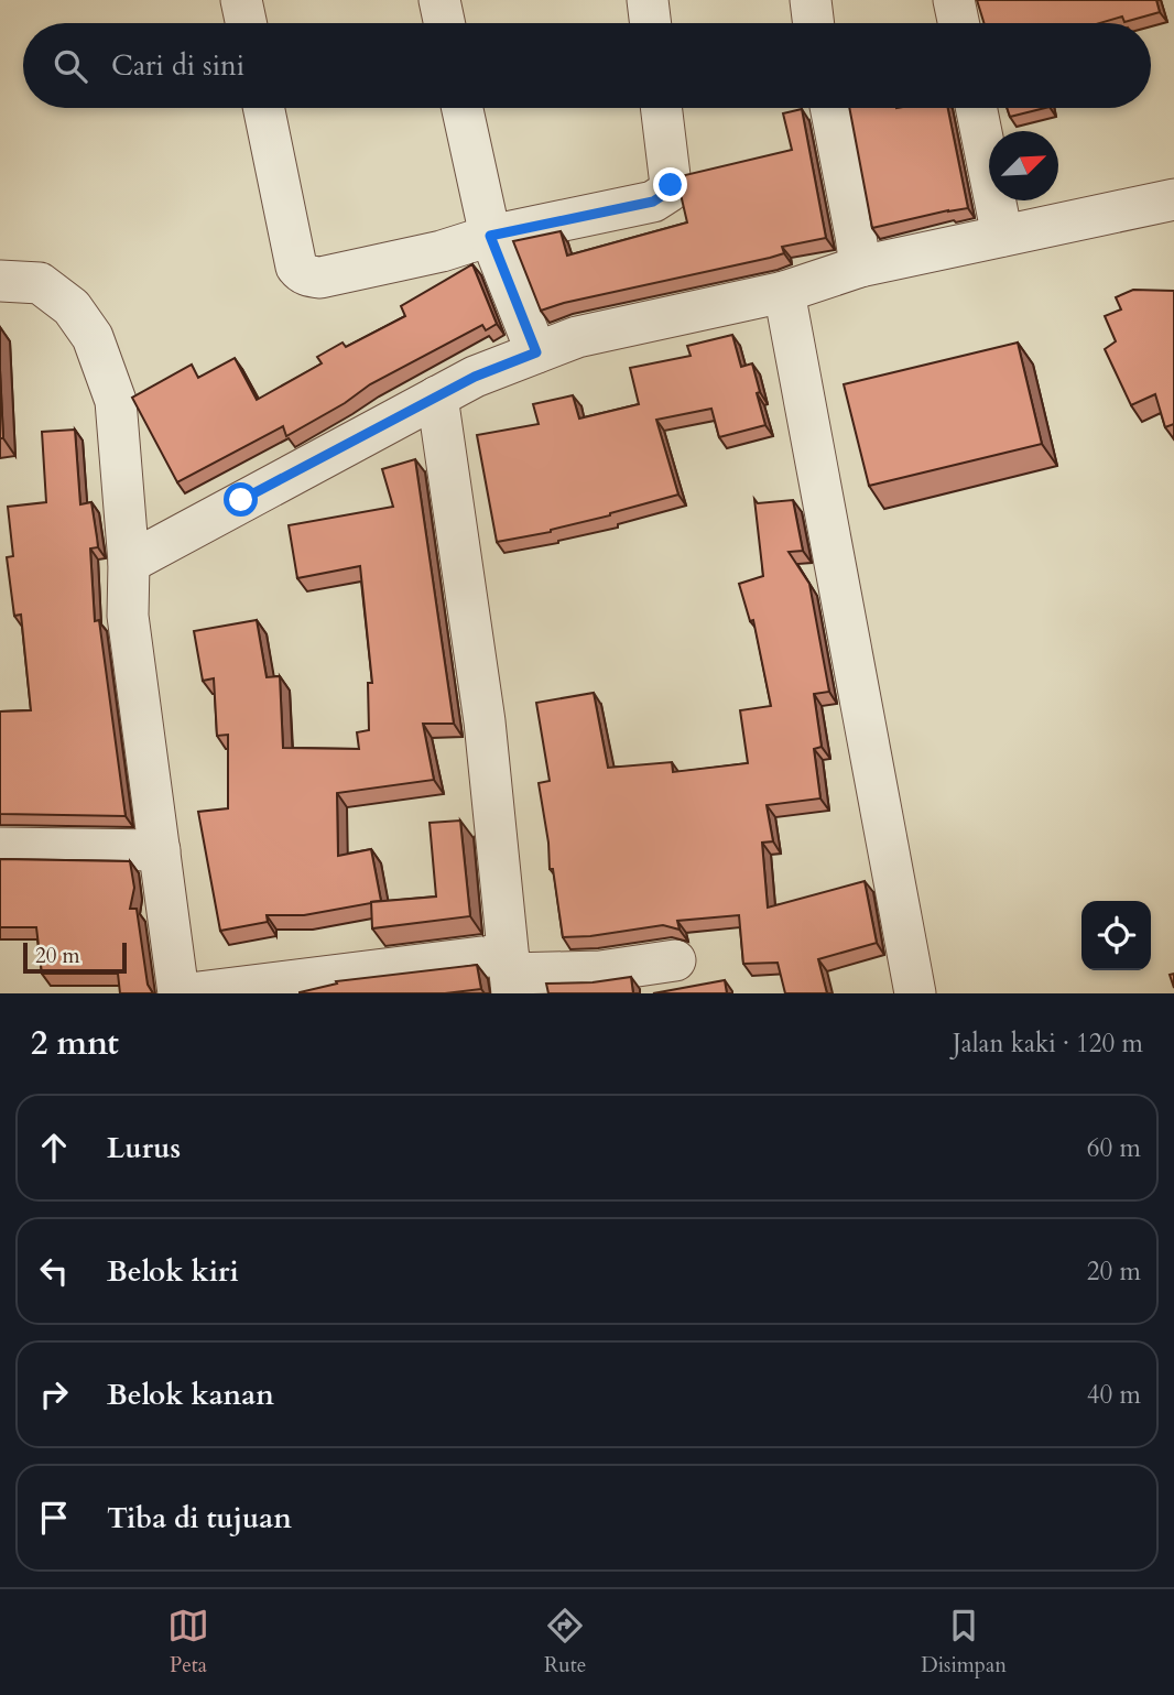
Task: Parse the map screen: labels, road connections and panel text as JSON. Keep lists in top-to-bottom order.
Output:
{
  "scale_bar": "20 m",
  "north": "top right",
  "page": {
    "search": "Cari di sini",
    "scale": "20 m",
    "heading": ["2 mnt", "Jalan kaki · 120 m"],
    "list": [
      ["Lurus", "60 m"],
      ["Belok kiri", "20 m"],
      ["Belok kanan", "40 m"],
      "Tiba di tujuan"
    ],
    "nav": ["Peta", "Rute", "Disimpan"]
  }
}
